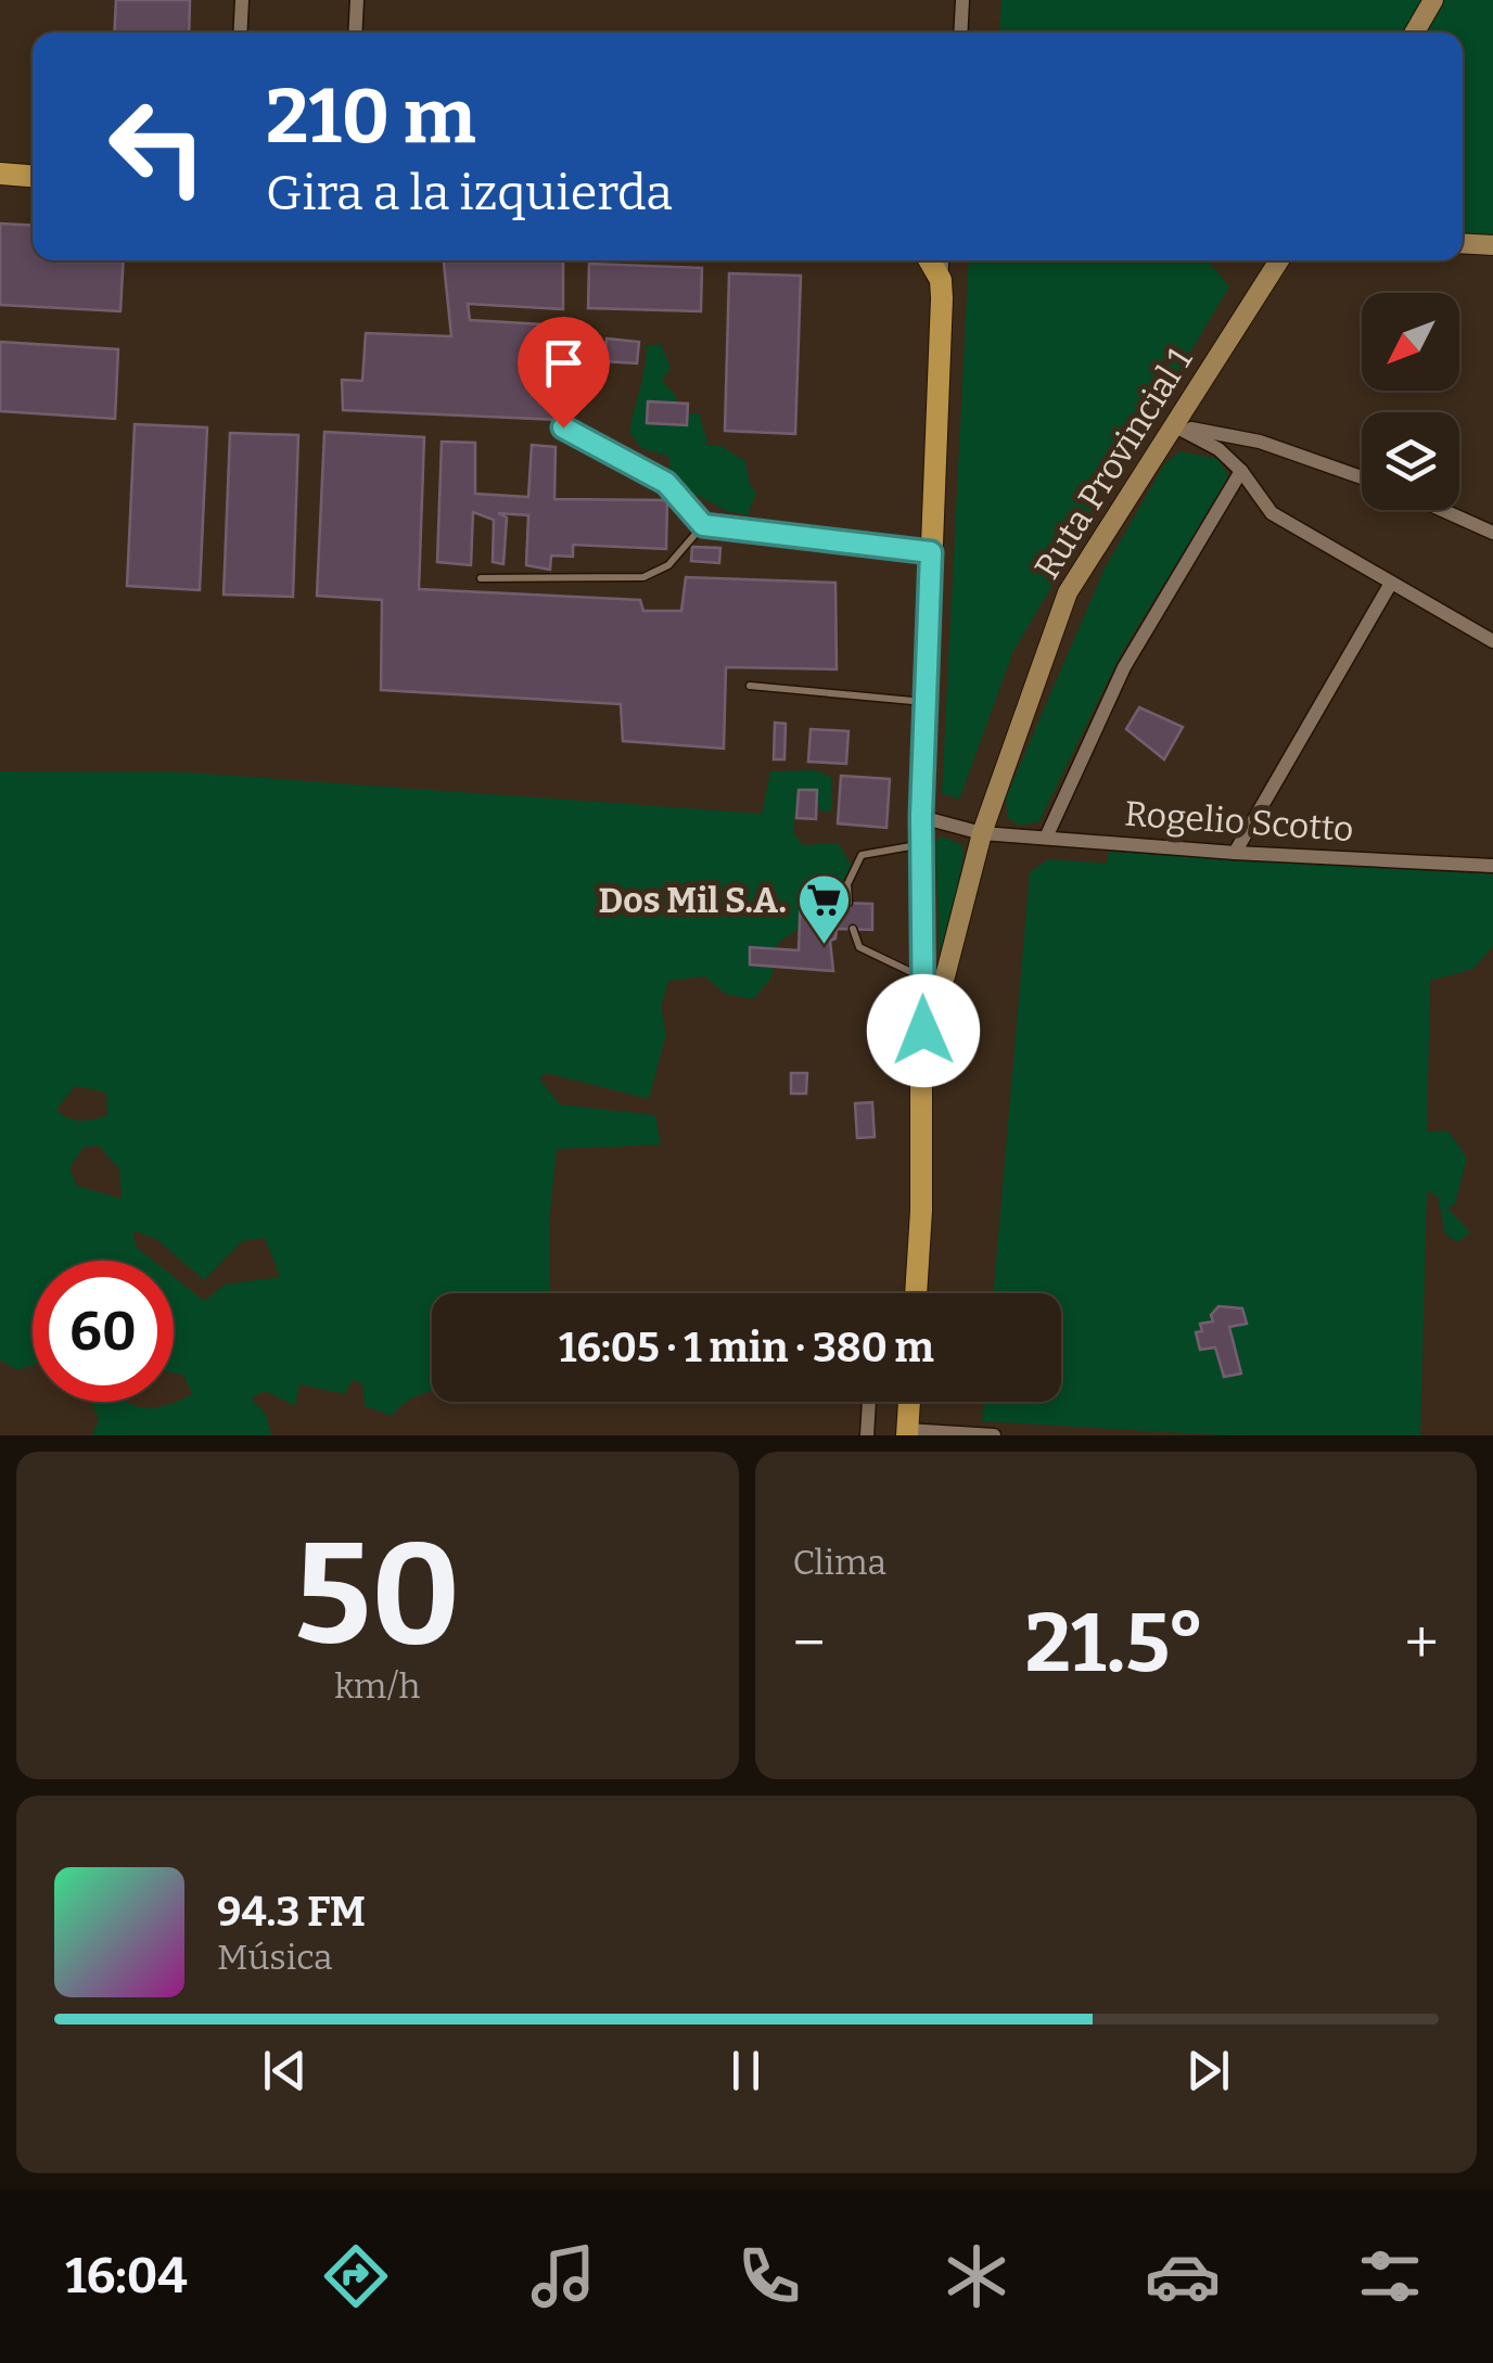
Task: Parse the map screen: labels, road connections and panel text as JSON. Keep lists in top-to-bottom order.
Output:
{
  "streets": {
    "main road": ["Ruta Provincial 1"],
    "street": ["Rogelio Scotto"]
  },
  "crossings": [
    ["Ruta Provincial 1", "Rogelio Scotto"]
  ],
  "places": {
    "supermarket": ["Dos Mil S.A."]
  },
  "north": "bottom left",
  "page": {
    "turn": ["210 m", "Gira a la izquierda"],
    "limit": "60",
    "trip": "16:05 · 1 min · 380 m",
    "tile": [
      ["50", "km/h"],
      "Clima"
    ],
    "heat": ["−", "21.5°", "+"],
    "song": ["94.3 FM", "Música"],
    "tabs": "16:04"
  }
}
